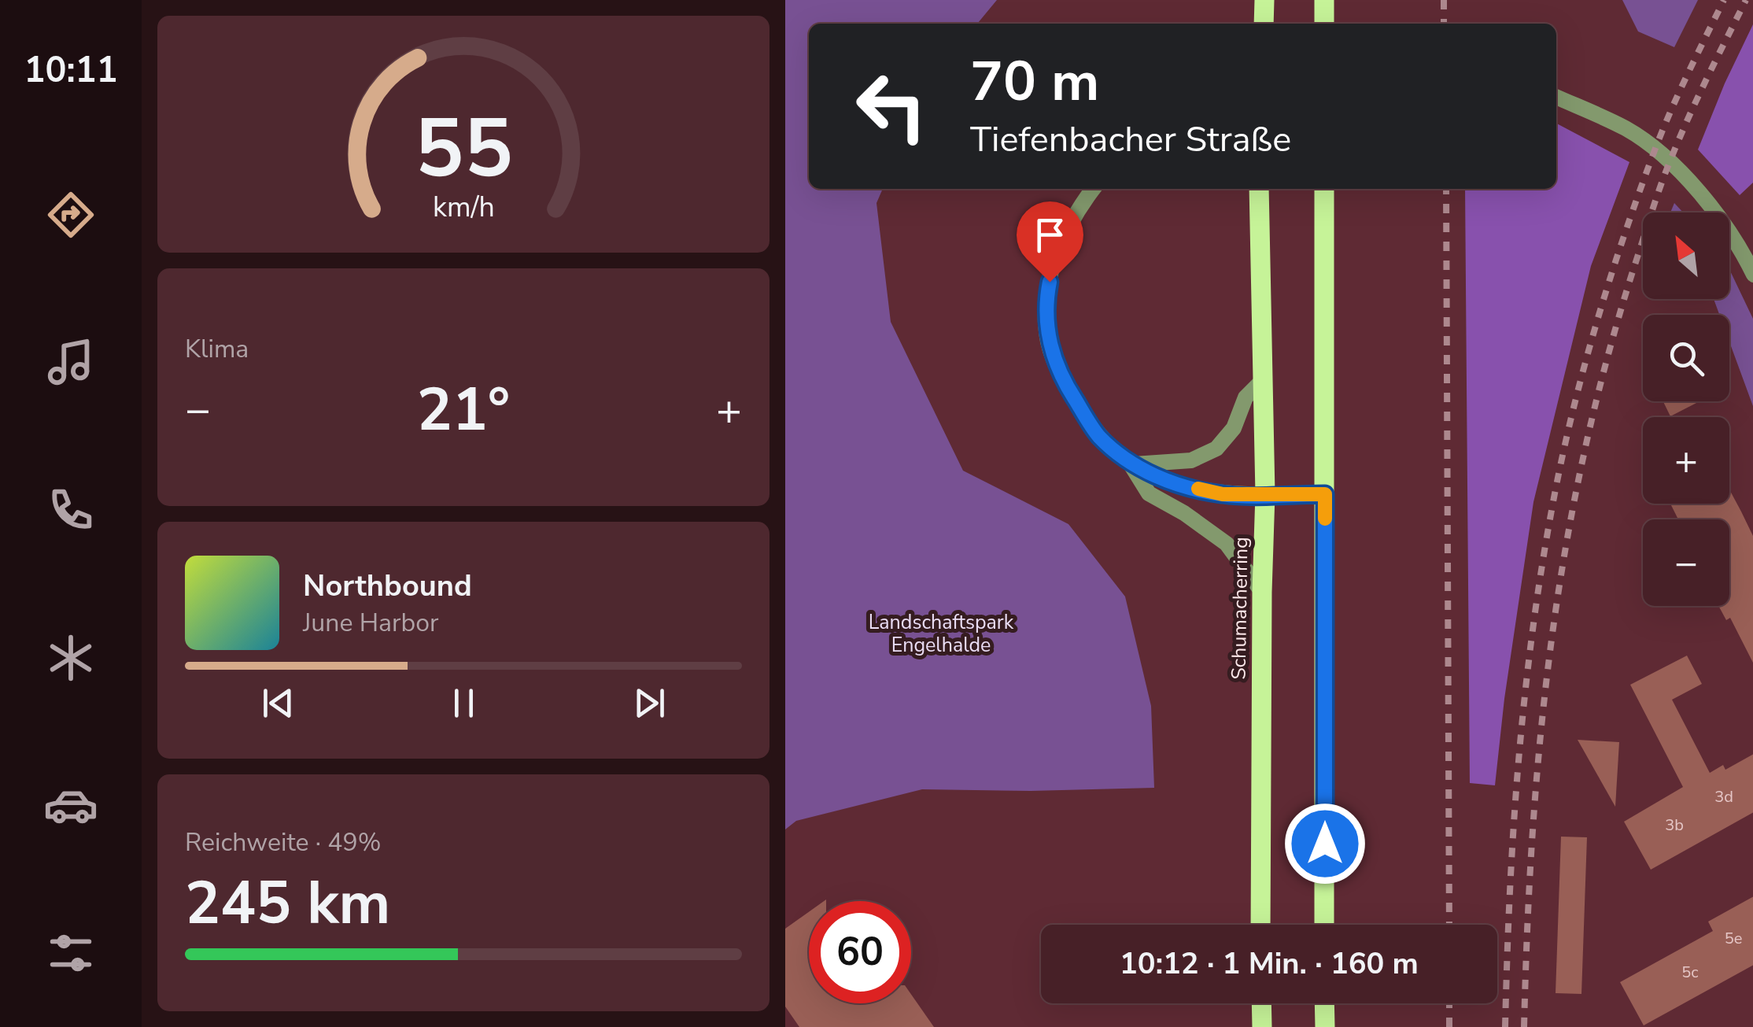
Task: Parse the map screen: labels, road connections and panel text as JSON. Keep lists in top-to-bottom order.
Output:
{
  "streets": {
    "main road": ["Schumacherring"]
  },
  "parks": ["Landschaftspark Engelhalde"],
  "house_numbers": [
    "3d",
    "3b",
    "5e",
    "5c"
  ],
  "north": "top left",
  "page": {
    "tabs": "10:11",
    "turn": ["70 m", "Tiefenbacher Straße"],
    "map_buttons": ["+", "−"],
    "tile": [
      "Klima",
      ["Reichweite · 49%", "245 km"]
    ],
    "heat": ["−", "21°", "+"],
    "song": ["Northbound", "June Harbor"],
    "limit": "60",
    "trip": "10:12 · 1 Min. · 160 m",
    "gauge": ["55", "km/h"]
  }
}
